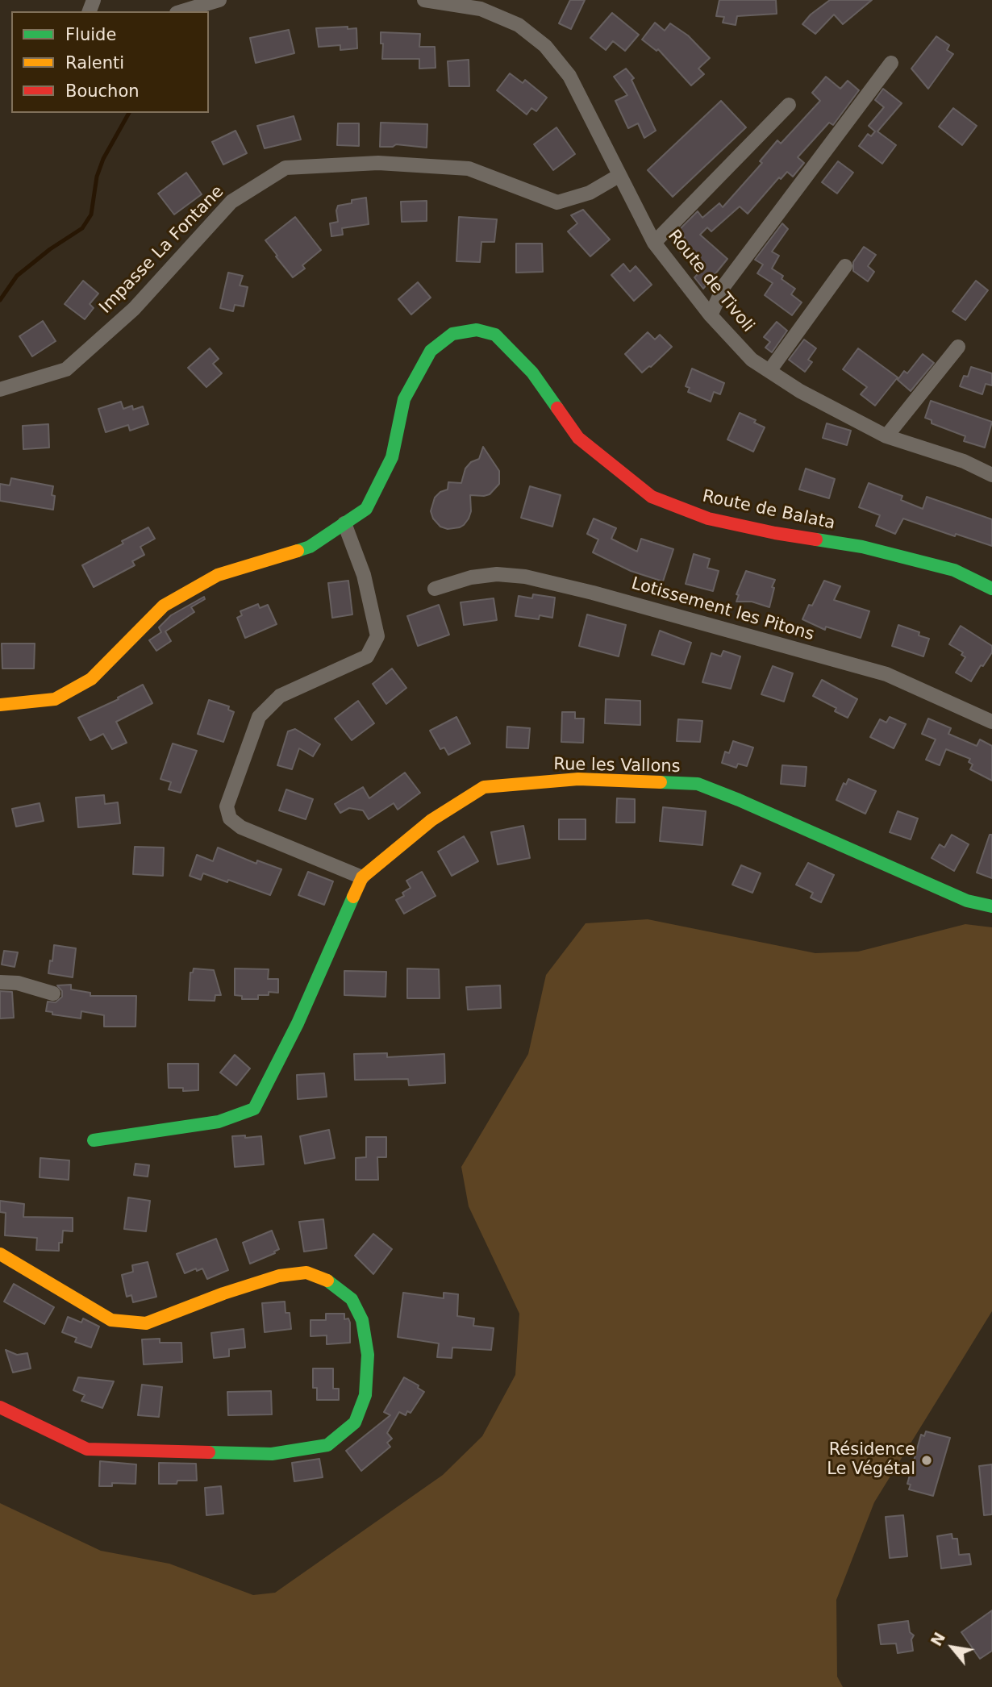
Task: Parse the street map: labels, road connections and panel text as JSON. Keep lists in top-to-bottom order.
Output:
{
  "streets": {
    "street": [
      "Impasse La Fontane",
      "Route de Tivoli",
      "Route de Balata",
      "Lotissement les Pitons",
      "Rue les Vallons"
    ]
  },
  "crossings": [
    ["Impasse La Fontane", "Route de Tivoli"]
  ],
  "places": ["Résidence Le Végétal"],
  "legend": ["Fluide", "Ralenti", "Bouchon"],
  "north": "top left"
}
